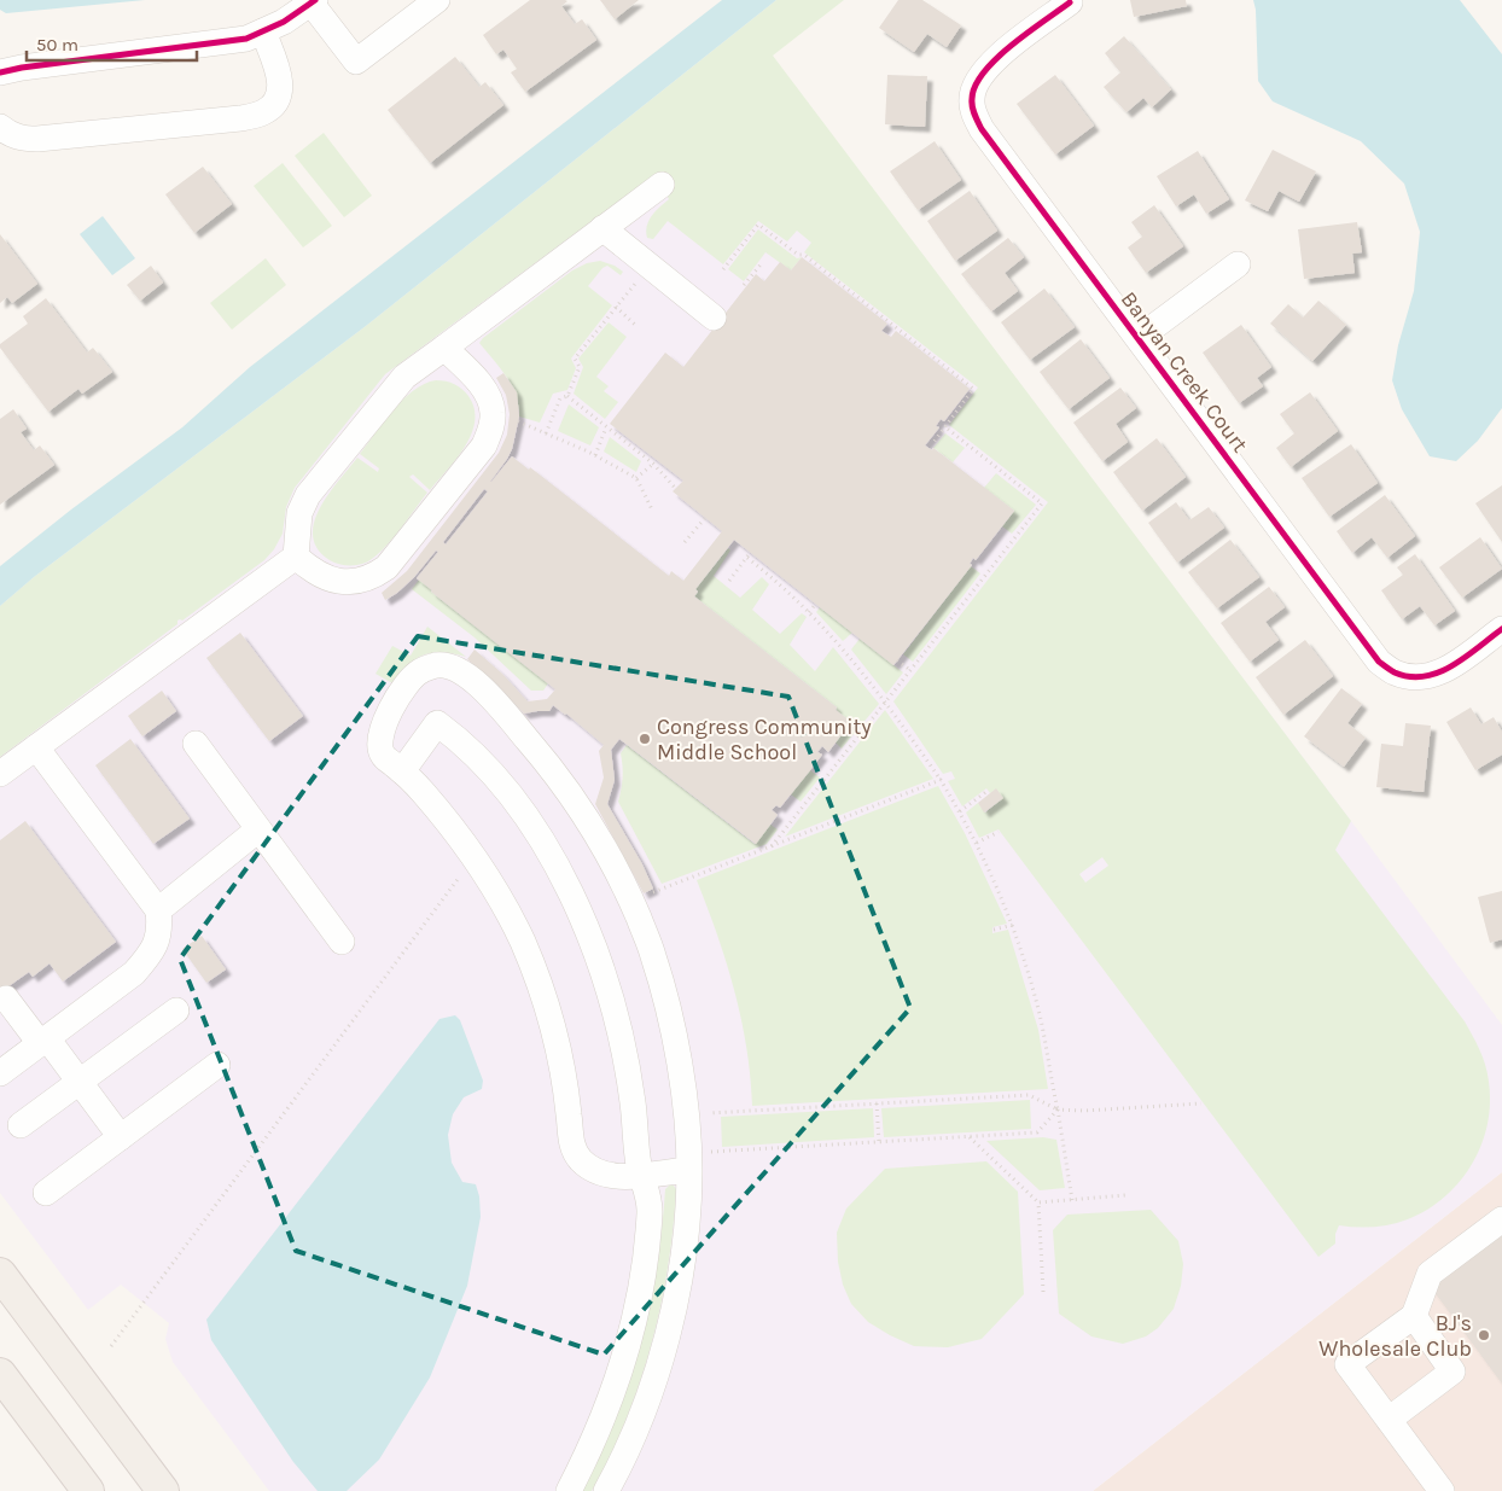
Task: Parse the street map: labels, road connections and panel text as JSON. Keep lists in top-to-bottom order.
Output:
{
  "streets": {
    "street": ["Banyan Creek Court"]
  },
  "places": ["Congress Community Middle School", "BJ's Wholesale Club"],
  "scale_bar": "50 m"
}
